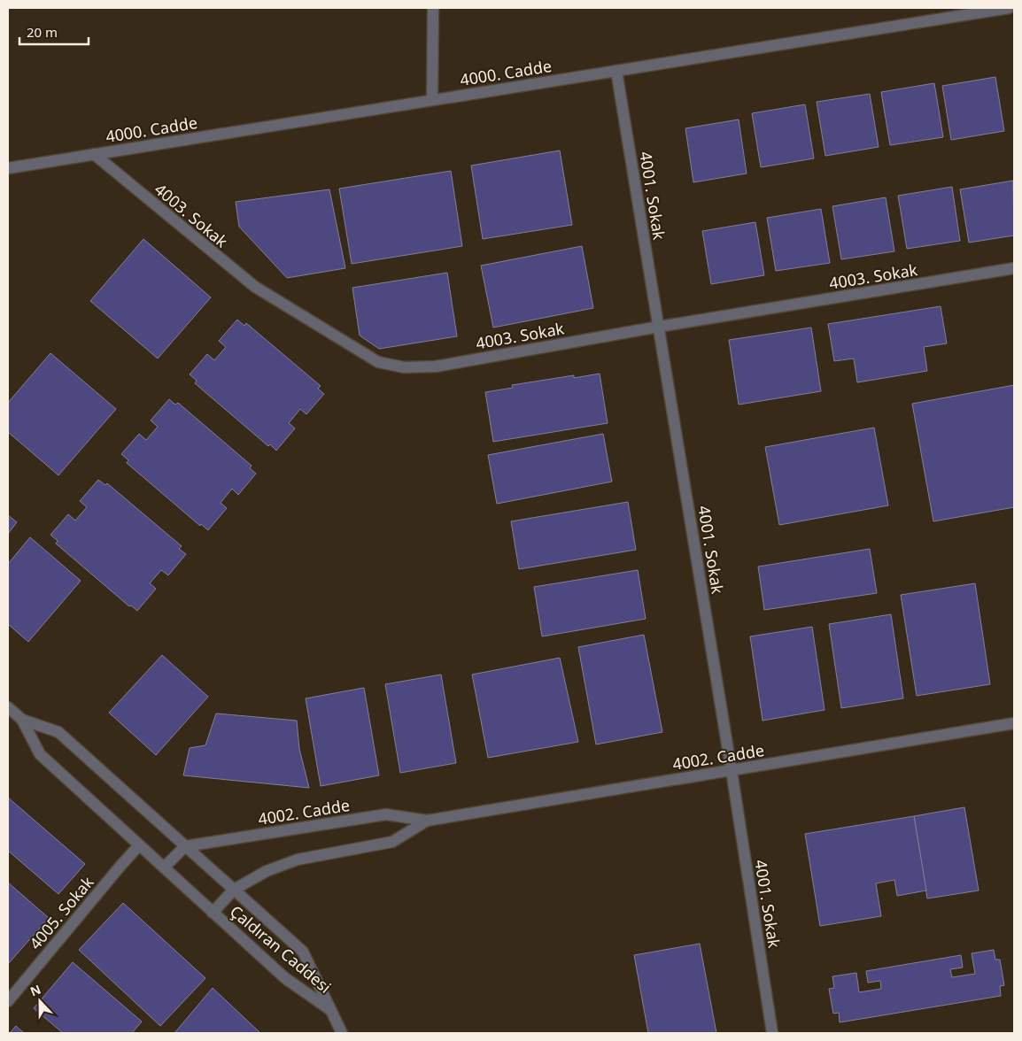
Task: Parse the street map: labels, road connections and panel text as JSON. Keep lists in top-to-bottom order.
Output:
{
  "streets": {
    "street": [
      "4000. Cadde",
      "4001. Sokak",
      "4003. Sokak",
      "4002. Cadde",
      "4005. Sokak",
      "Çaldıran Caddesi"
    ]
  },
  "crossings": [
    ["4000. Cadde", "4001. Sokak"],
    ["4000. Cadde", "4003. Sokak"],
    ["4001. Sokak", "4003. Sokak"],
    ["4001. Sokak", "4002. Cadde"],
    ["4002. Cadde", "Çaldıran Caddesi"]
  ],
  "scale_bar": "20 m",
  "north": "top"
}
